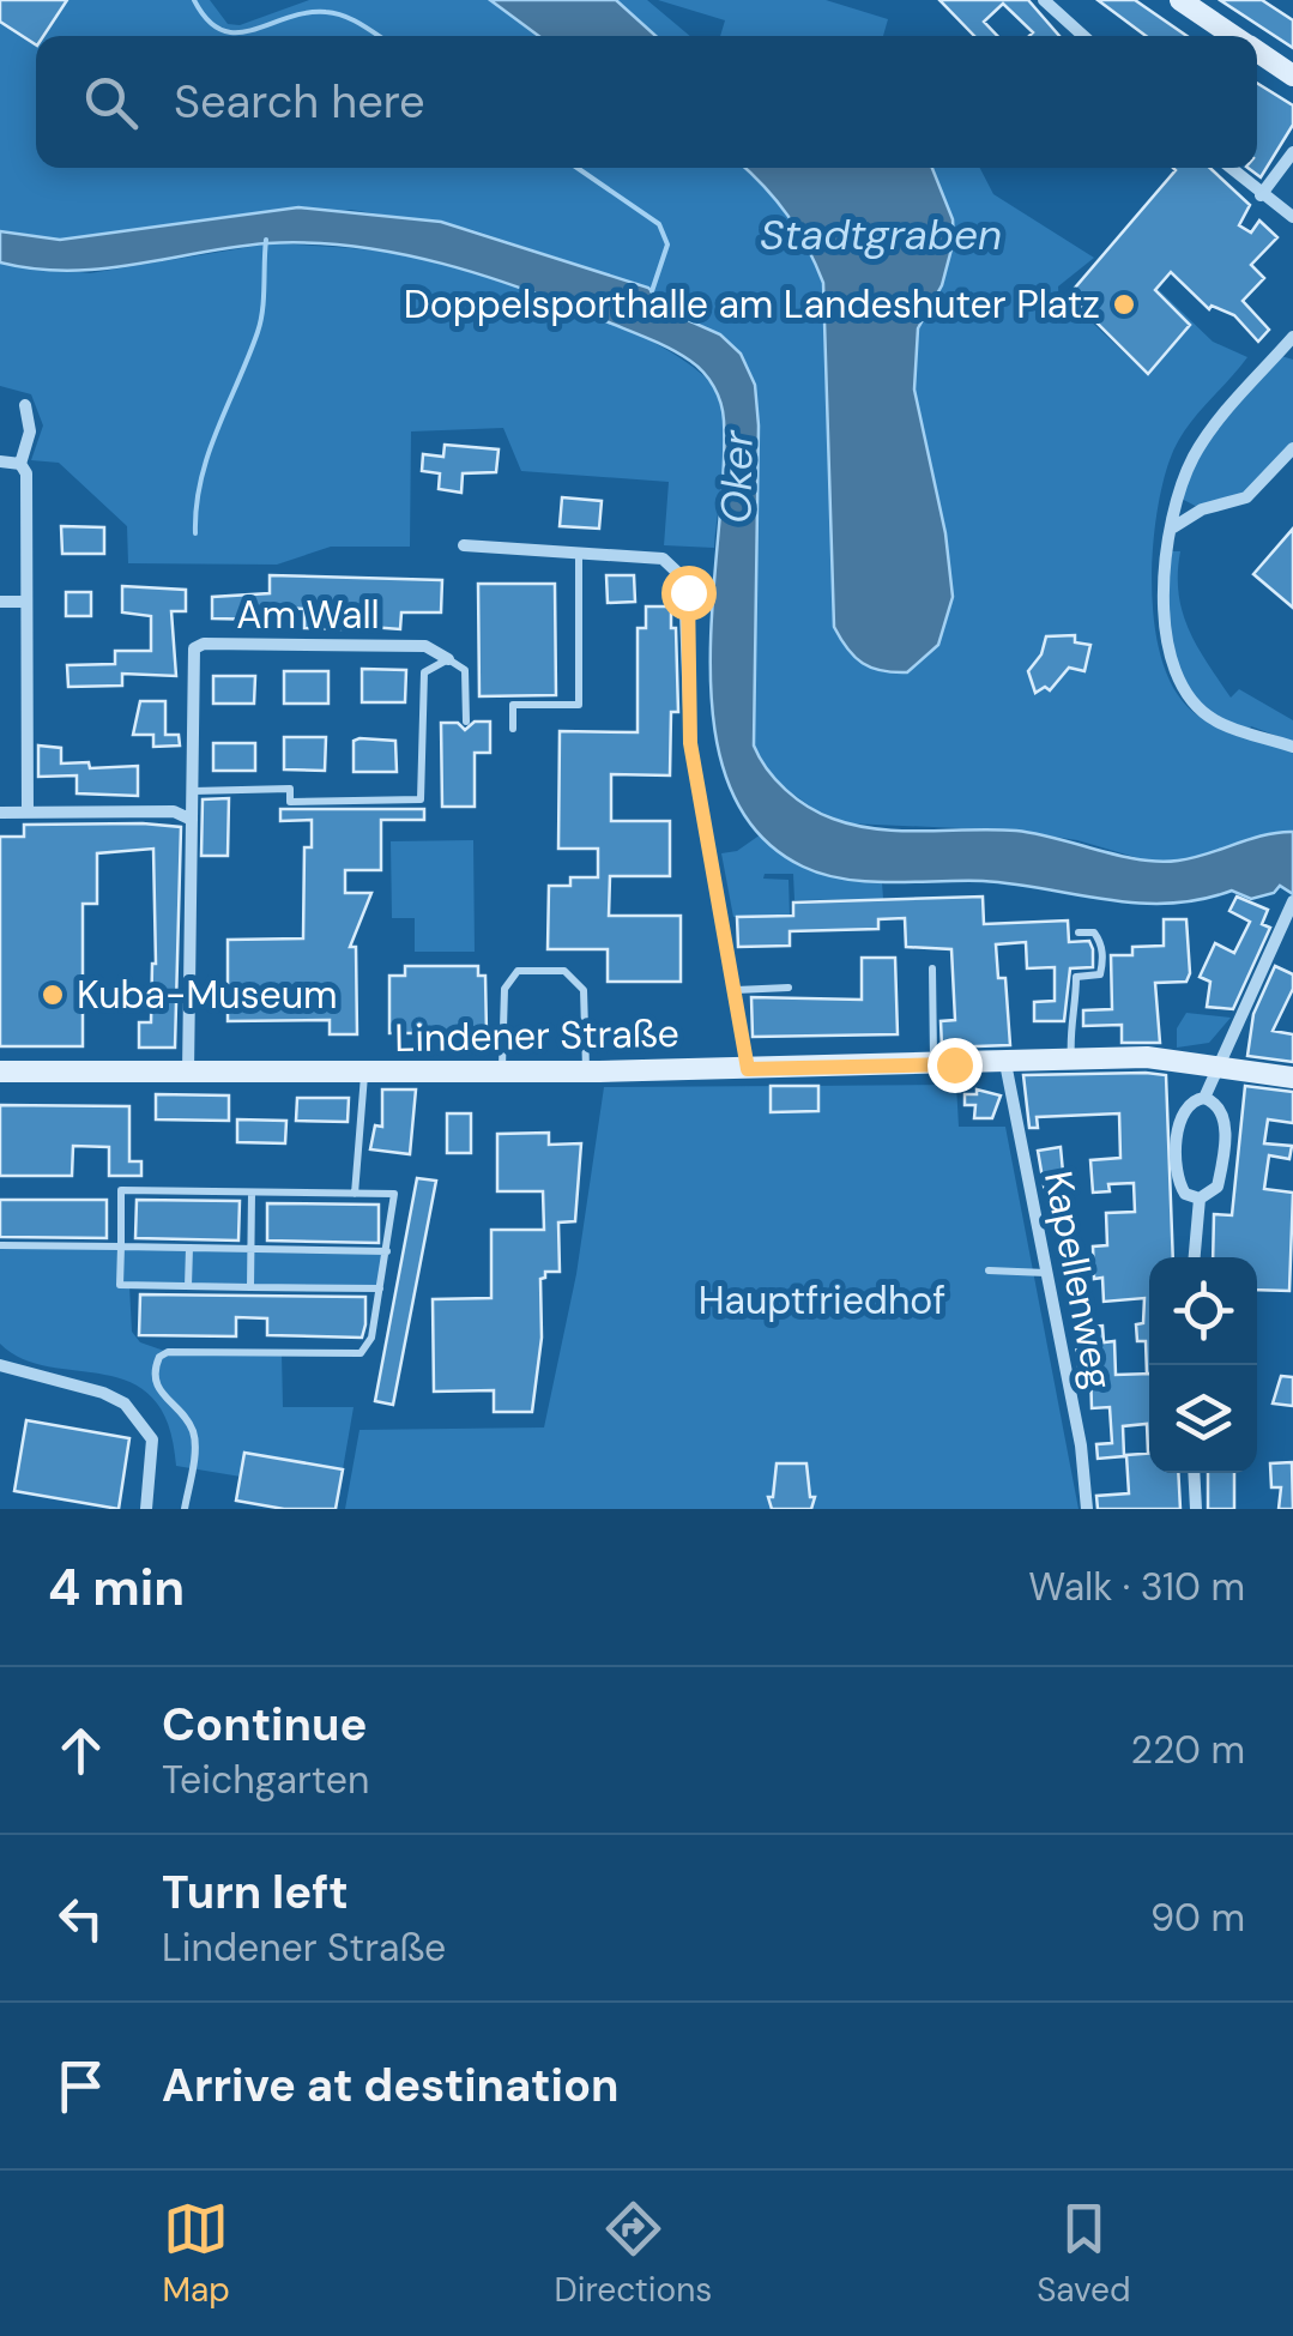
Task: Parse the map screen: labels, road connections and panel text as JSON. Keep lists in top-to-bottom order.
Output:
{
  "streets": {
    "main road": ["Lindener Straße"],
    "street": ["Am Wall", "Kapellenweg"]
  },
  "crossings": [
    ["Am Wall", "Lindener Straße"],
    ["Lindener Straße", "Kapellenweg"]
  ],
  "water": ["Stadtgraben", "Oker"],
  "parks": ["Hauptfriedhof"],
  "places": ["Doppelsporthalle am Landeshuter Platz", "Kuba-Museum"],
  "page": {
    "search": "Search here",
    "heading": ["4 min", "Walk · 310 m"],
    "list": [
      ["Continue", "Teichgarten", "220 m"],
      ["Turn left", "Lindener Straße", "90 m"],
      "Arrive at destination"
    ],
    "nav": ["Map", "Directions", "Saved"]
  }
}
